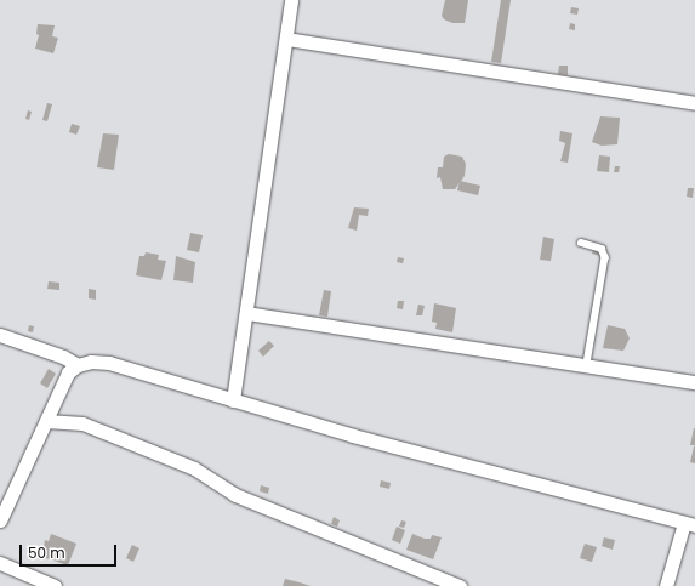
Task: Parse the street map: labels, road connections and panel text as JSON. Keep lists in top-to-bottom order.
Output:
{
  "scale_bar": "50 m"
}
